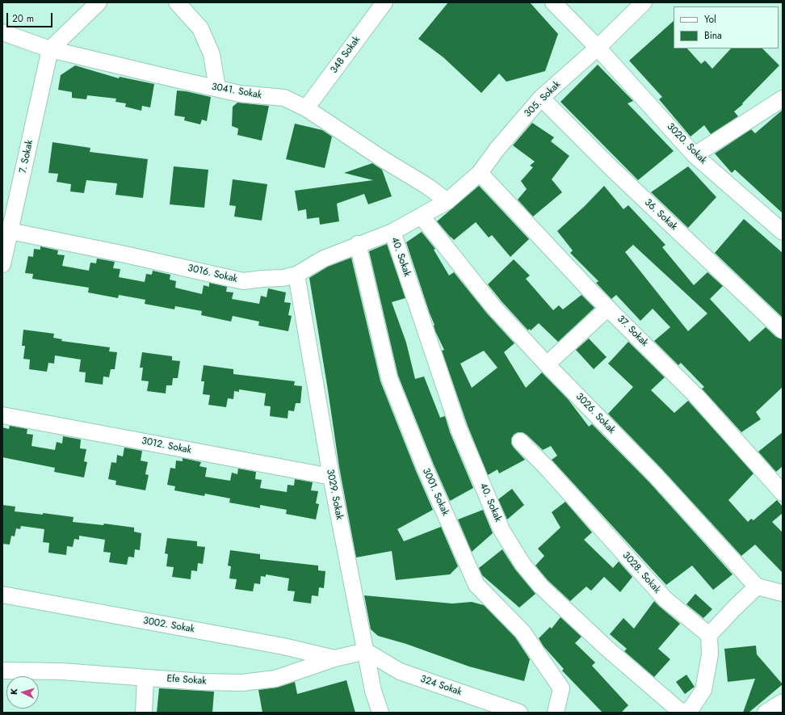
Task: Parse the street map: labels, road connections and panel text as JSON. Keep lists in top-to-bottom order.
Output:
{
  "streets": {
    "street": [
      "348 Sokak",
      "3041. Sokak",
      "305. Sokak",
      "3020. Sokak",
      "7. Sokak",
      "36. Sokak",
      "40. Sokak",
      "3016. Sokak",
      "37. Sokak",
      "3026. Sokak",
      "3012. Sokak",
      "3001. Sokak",
      "3029. Sokak",
      "3028. Sokak",
      "3002. Sokak",
      "Efe Sokak",
      "324 Sokak"
    ]
  },
  "crossings": [
    ["348 Sokak", "3041. Sokak"],
    ["3041. Sokak", "305. Sokak"],
    ["3041. Sokak", "7. Sokak"],
    ["3041. Sokak", "3016. Sokak"],
    ["305. Sokak", "3020. Sokak"],
    ["305. Sokak", "36. Sokak"],
    ["305. Sokak", "3016. Sokak"],
    ["305. Sokak", "37. Sokak"],
    ["7. Sokak", "3016. Sokak"],
    ["40. Sokak", "3016. Sokak"],
    ["3016. Sokak", "3026. Sokak"],
    ["3016. Sokak", "3001. Sokak"],
    ["3016. Sokak", "3029. Sokak"],
    ["3012. Sokak", "3029. Sokak"],
    ["3029. Sokak", "Efe Sokak"],
    ["3029. Sokak", "324 Sokak"],
    ["3002. Sokak", "Efe Sokak"],
    ["Efe Sokak", "324 Sokak"]
  ],
  "legend": ["Yol", "Bina"],
  "scale_bar": "20 m",
  "north": "left"
}
